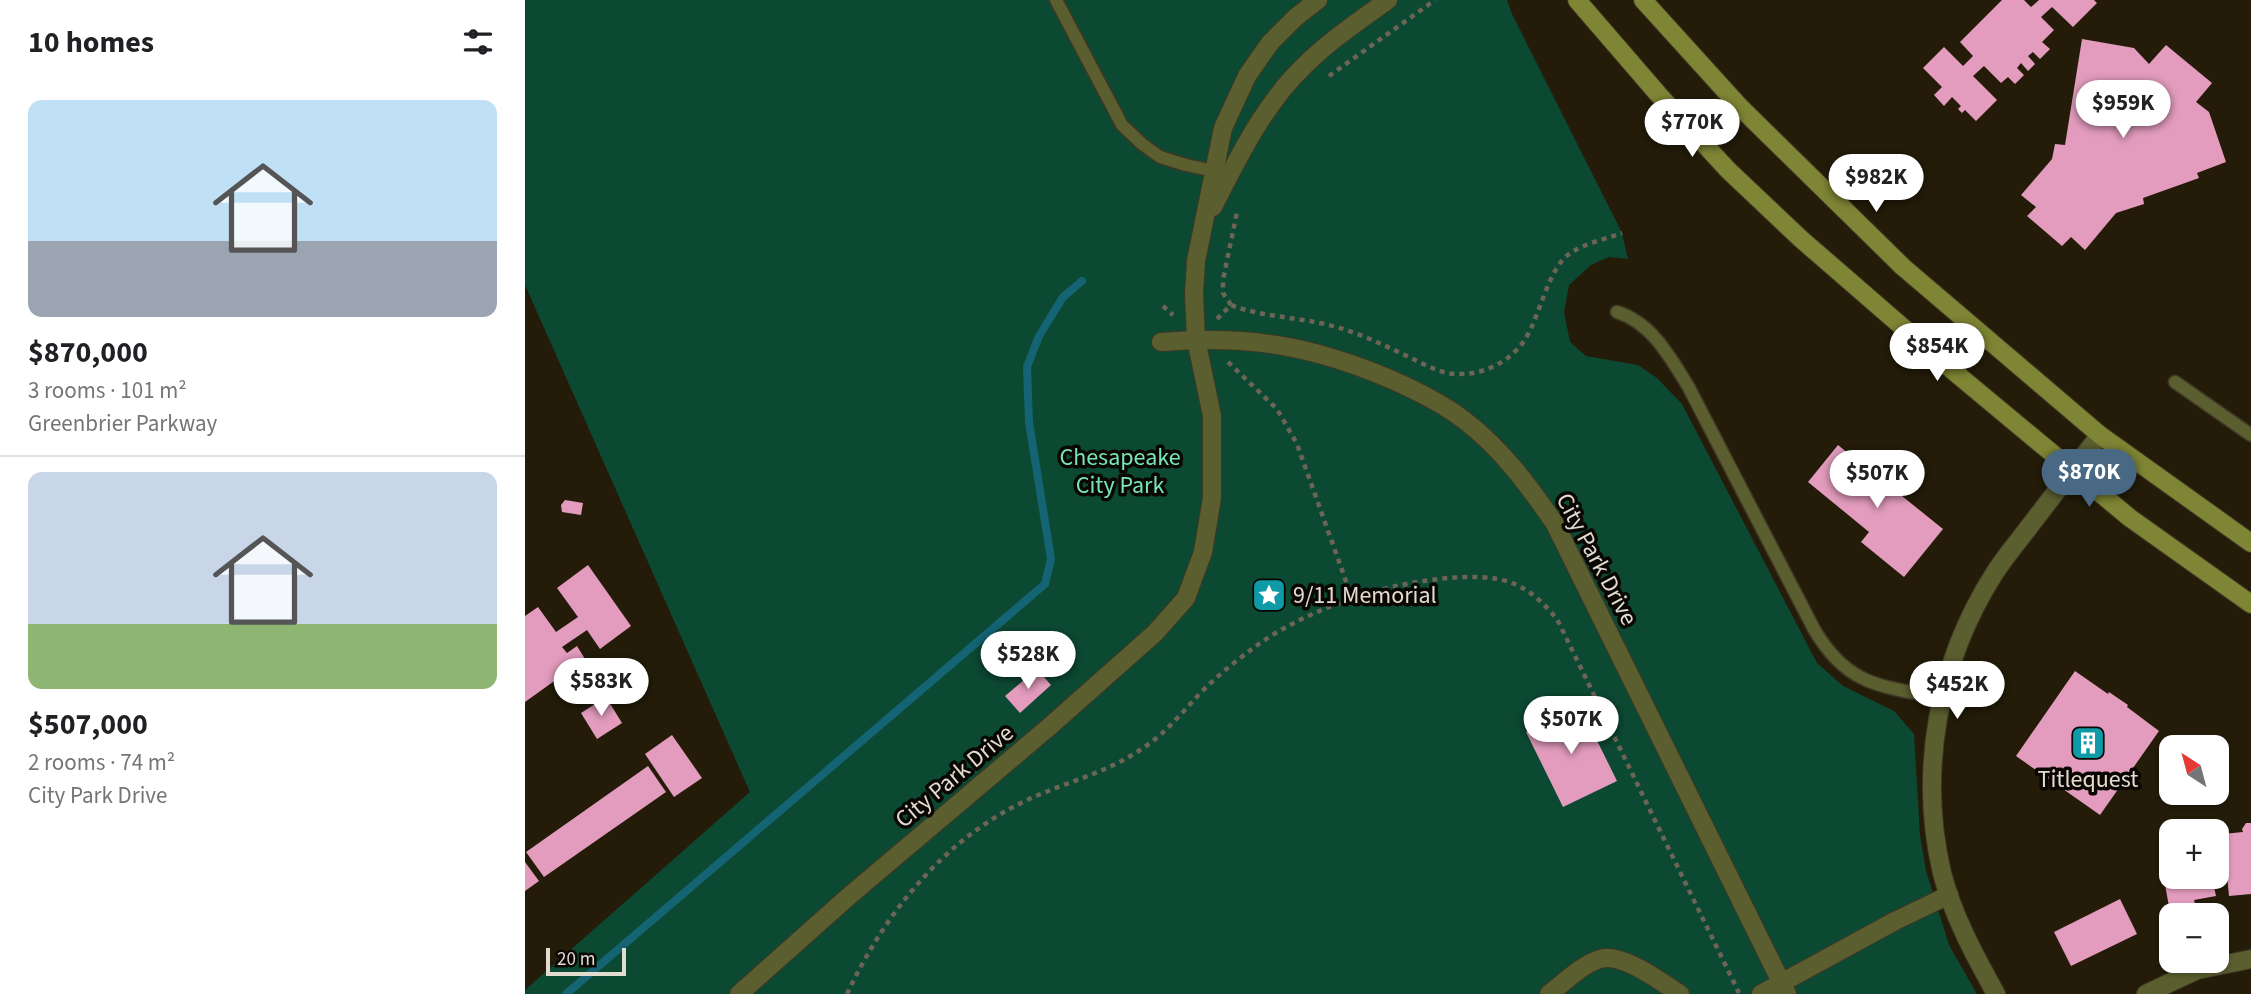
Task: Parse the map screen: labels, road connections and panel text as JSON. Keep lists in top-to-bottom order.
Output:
{
  "streets": {
    "street": ["City Park Drive"]
  },
  "parks": ["Chesapeake City Park"],
  "places": {
    "place": ["9/11 Memorial"],
    "building": ["Titlequest"]
  },
  "scale_bar": "20 m",
  "north": "top left",
  "page": {
    "heading": "10 homes",
    "price": [
      "$959K",
      "$770K",
      "$982K",
      "$854K",
      "$870K",
      "$507K",
      "$528K",
      "$583K",
      "$452K",
      "$507K"
    ],
    "list": [
      {
        "name": "$870,000",
        "note": "3 rooms · 101 m² · Greenbrier Parkway"
      },
      {
        "name": "$507,000",
        "note": "2 rooms · 74 m² · City Park Drive"
      }
    ],
    "map_buttons": ["+", "−"],
    "scale": "20 m"
  }
}
